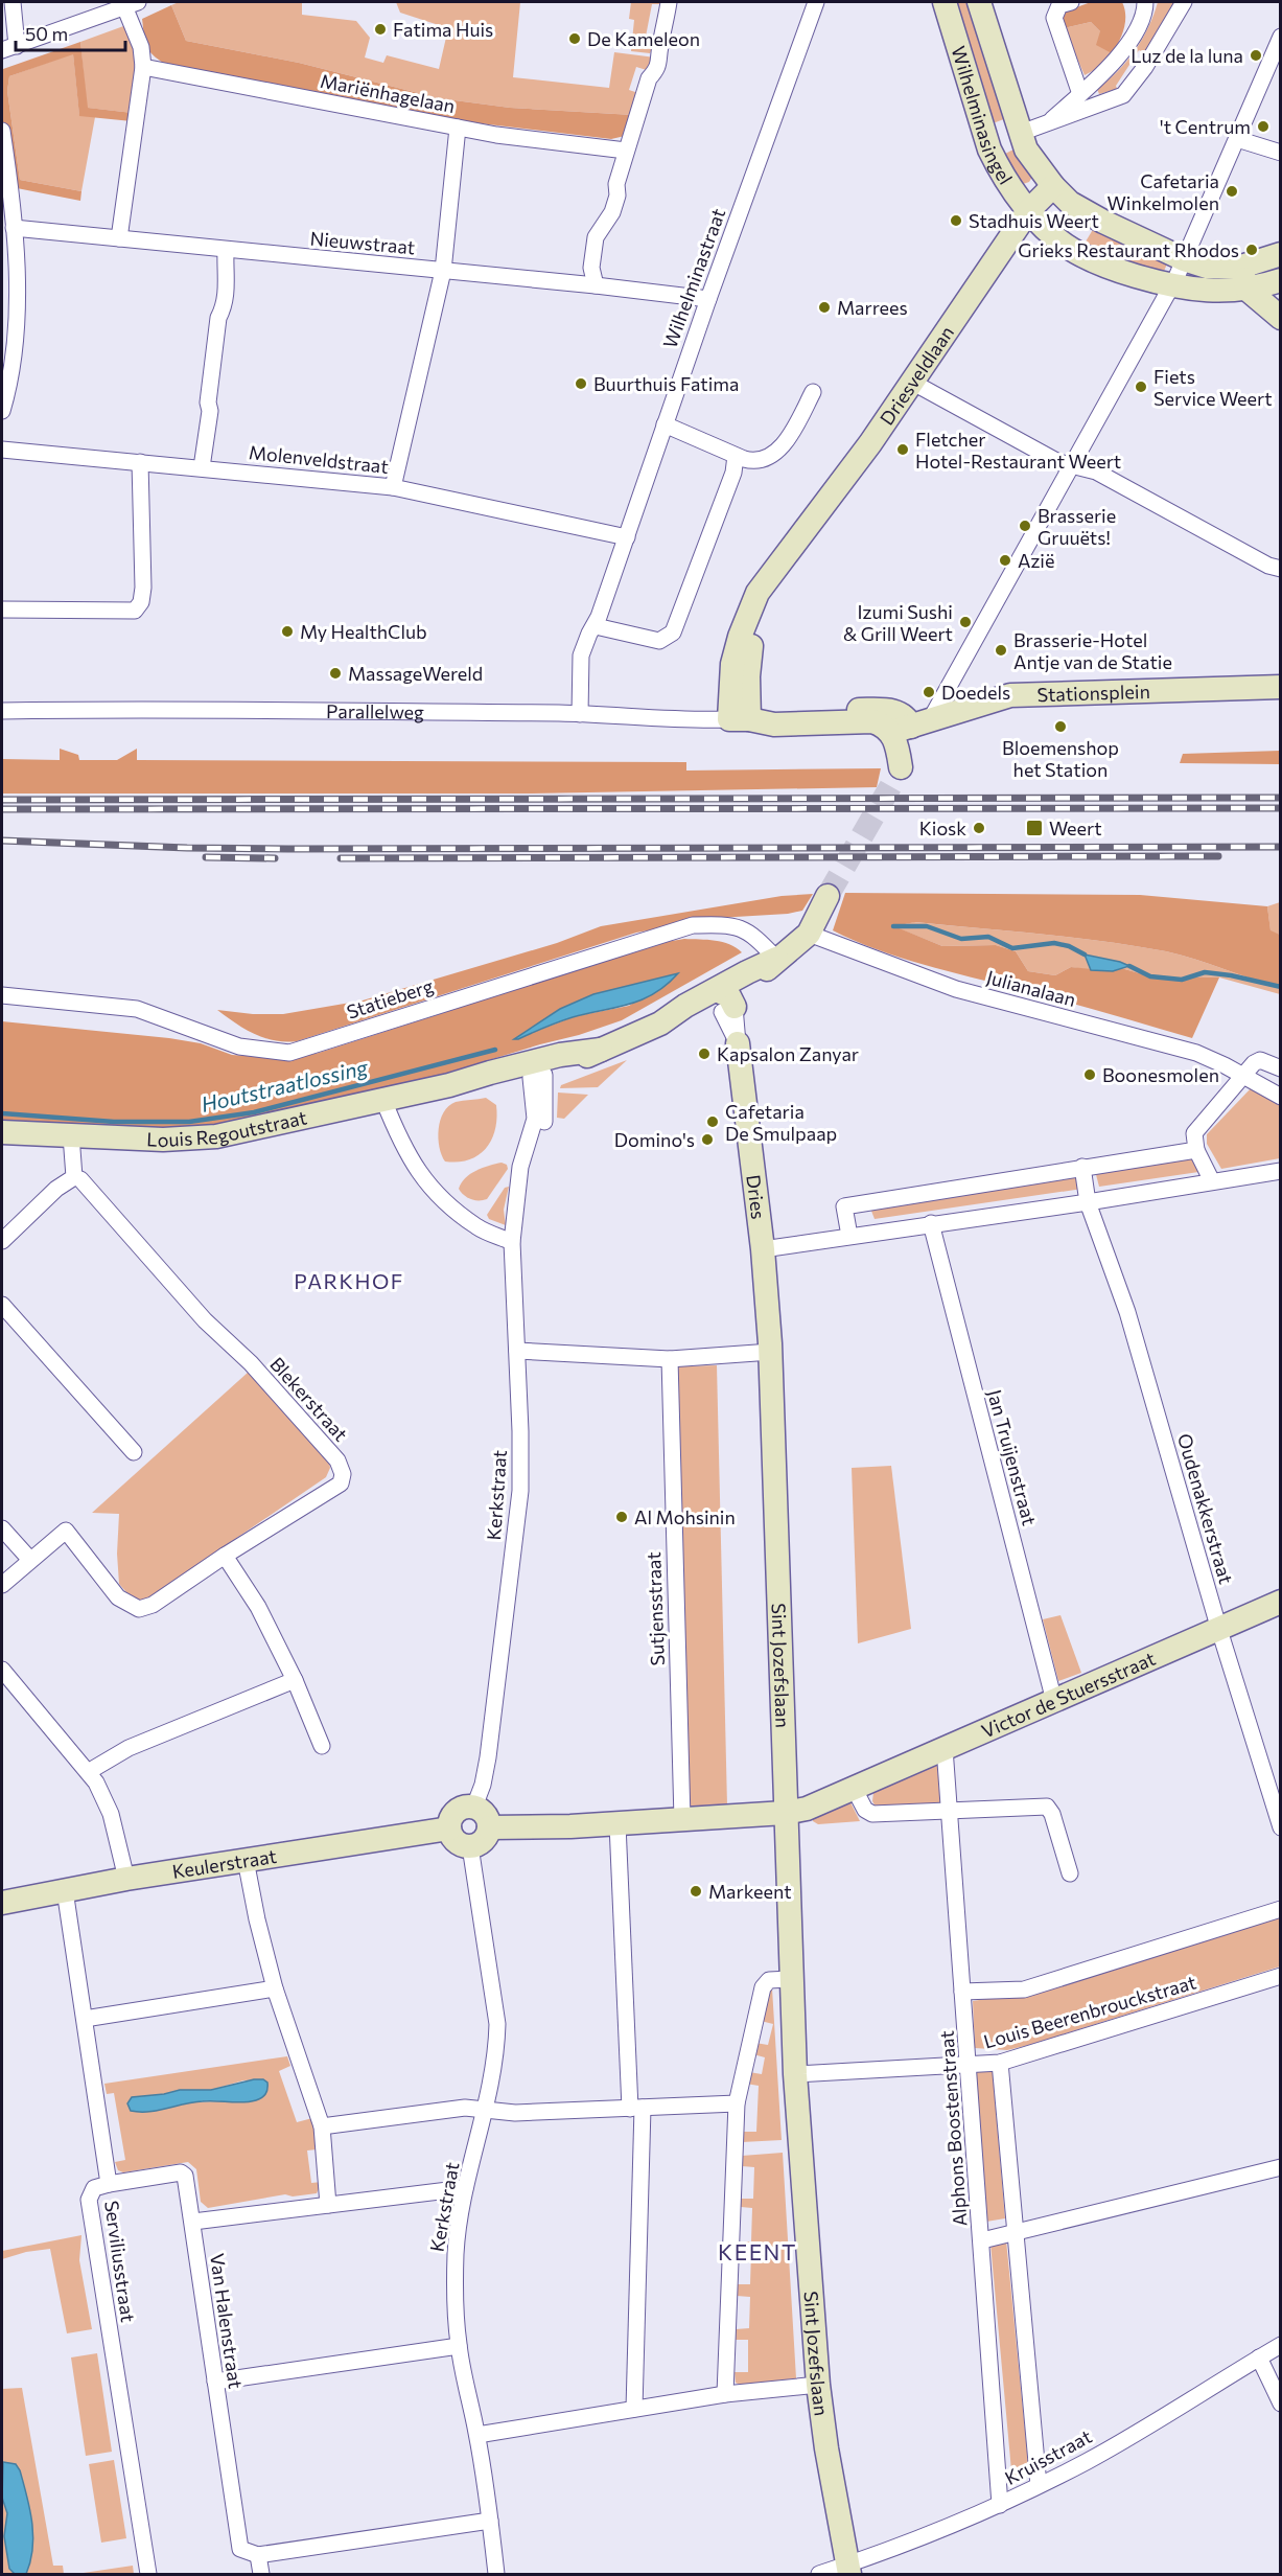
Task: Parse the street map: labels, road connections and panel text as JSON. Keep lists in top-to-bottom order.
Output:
{
  "streets": {
    "street": [
      "Mariënhagelaan",
      "Wilhelminasingel",
      "Nieuwstraat",
      "Wilhelminastraat",
      "Driesveldlaan",
      "Molenveldstraat",
      "Stationsplein",
      "Parallelweg",
      "Julianalaan",
      "Statieberg",
      "Louis Regoutstraat",
      "Dries",
      "Blekerstraat",
      "Jan Truijenstraat",
      "Kerkstraat",
      "Oudenakkerstraat",
      "Sutjensstraat",
      "Sint Jozefslaan",
      "Victor de Stuersstraat",
      "Keulerstraat",
      "Louis Beerenbrouckstraat",
      "Alphons Boostenstraat",
      "Serviliusstraat",
      "Van Halenstraat",
      "Kruisstraat"
    ]
  },
  "crossings": [
    ["Wilhelminasingel", "Driesveldlaan"],
    ["Nieuwstraat", "Wilhelminastraat"],
    ["Wilhelminastraat", "Molenveldstraat"],
    ["Wilhelminastraat", "Parallelweg"],
    ["Driesveldlaan", "Parallelweg"],
    ["Stationsplein", "Parallelweg"],
    ["Julianalaan", "Louis Regoutstraat"],
    ["Statieberg", "Louis Regoutstraat"],
    ["Louis Regoutstraat", "Dries"],
    ["Louis Regoutstraat", "Kerkstraat"],
    ["Dries", "Sint Jozefslaan"],
    ["Jan Truijenstraat", "Victor de Stuersstraat"],
    ["Kerkstraat", "Victor de Stuersstraat"],
    ["Kerkstraat", "Keulerstraat"],
    ["Oudenakkerstraat", "Victor de Stuersstraat"],
    ["Sutjensstraat", "Victor de Stuersstraat"],
    ["Sint Jozefslaan", "Victor de Stuersstraat"],
    ["Sint Jozefslaan", "Louis Beerenbrouckstraat"],
    ["Sint Jozefslaan", "Kruisstraat"],
    ["Victor de Stuersstraat", "Keulerstraat"],
    ["Victor de Stuersstraat", "Alphons Boostenstraat"],
    ["Keulerstraat", "Serviliusstraat"],
    ["Louis Beerenbrouckstraat", "Alphons Boostenstraat"],
    ["Alphons Boostenstraat", "Kruisstraat"],
    ["Serviliusstraat", "Van Halenstraat"]
  ],
  "districts": ["PARKHOF", "KEENT"],
  "water": ["Houtstraatlossing"],
  "places": {
    "other": [
      "Fatima Huis",
      "De Kameleon",
      "Luz de la luna",
      "'t Centrum",
      "Cafetaria Winkelmolen",
      "Stadhuis Weert",
      "Grieks Restaurant Rhodos",
      "Marrees",
      "Buurthuis Fatima",
      "Fiets Service Weert",
      "Fletcher Hotel-Restaurant Weert",
      "Brasserie Gruuëts!",
      "Azië",
      "Izumi Sushi & Grill Weert",
      "My HealthClub",
      "Brasserie-Hotel Antje van de Statie",
      "MassageWereld",
      "Doedels",
      "Bloemenshop het Station",
      "Kiosk",
      "Kapsalon Zanyar",
      "Boonesmolen",
      "Cafetaria De Smulpaap",
      "Domino's",
      "Al Mohsinin",
      "Markeent"
    ],
    "transit": ["Weert"]
  },
  "scale_bar": "50 m"
}
